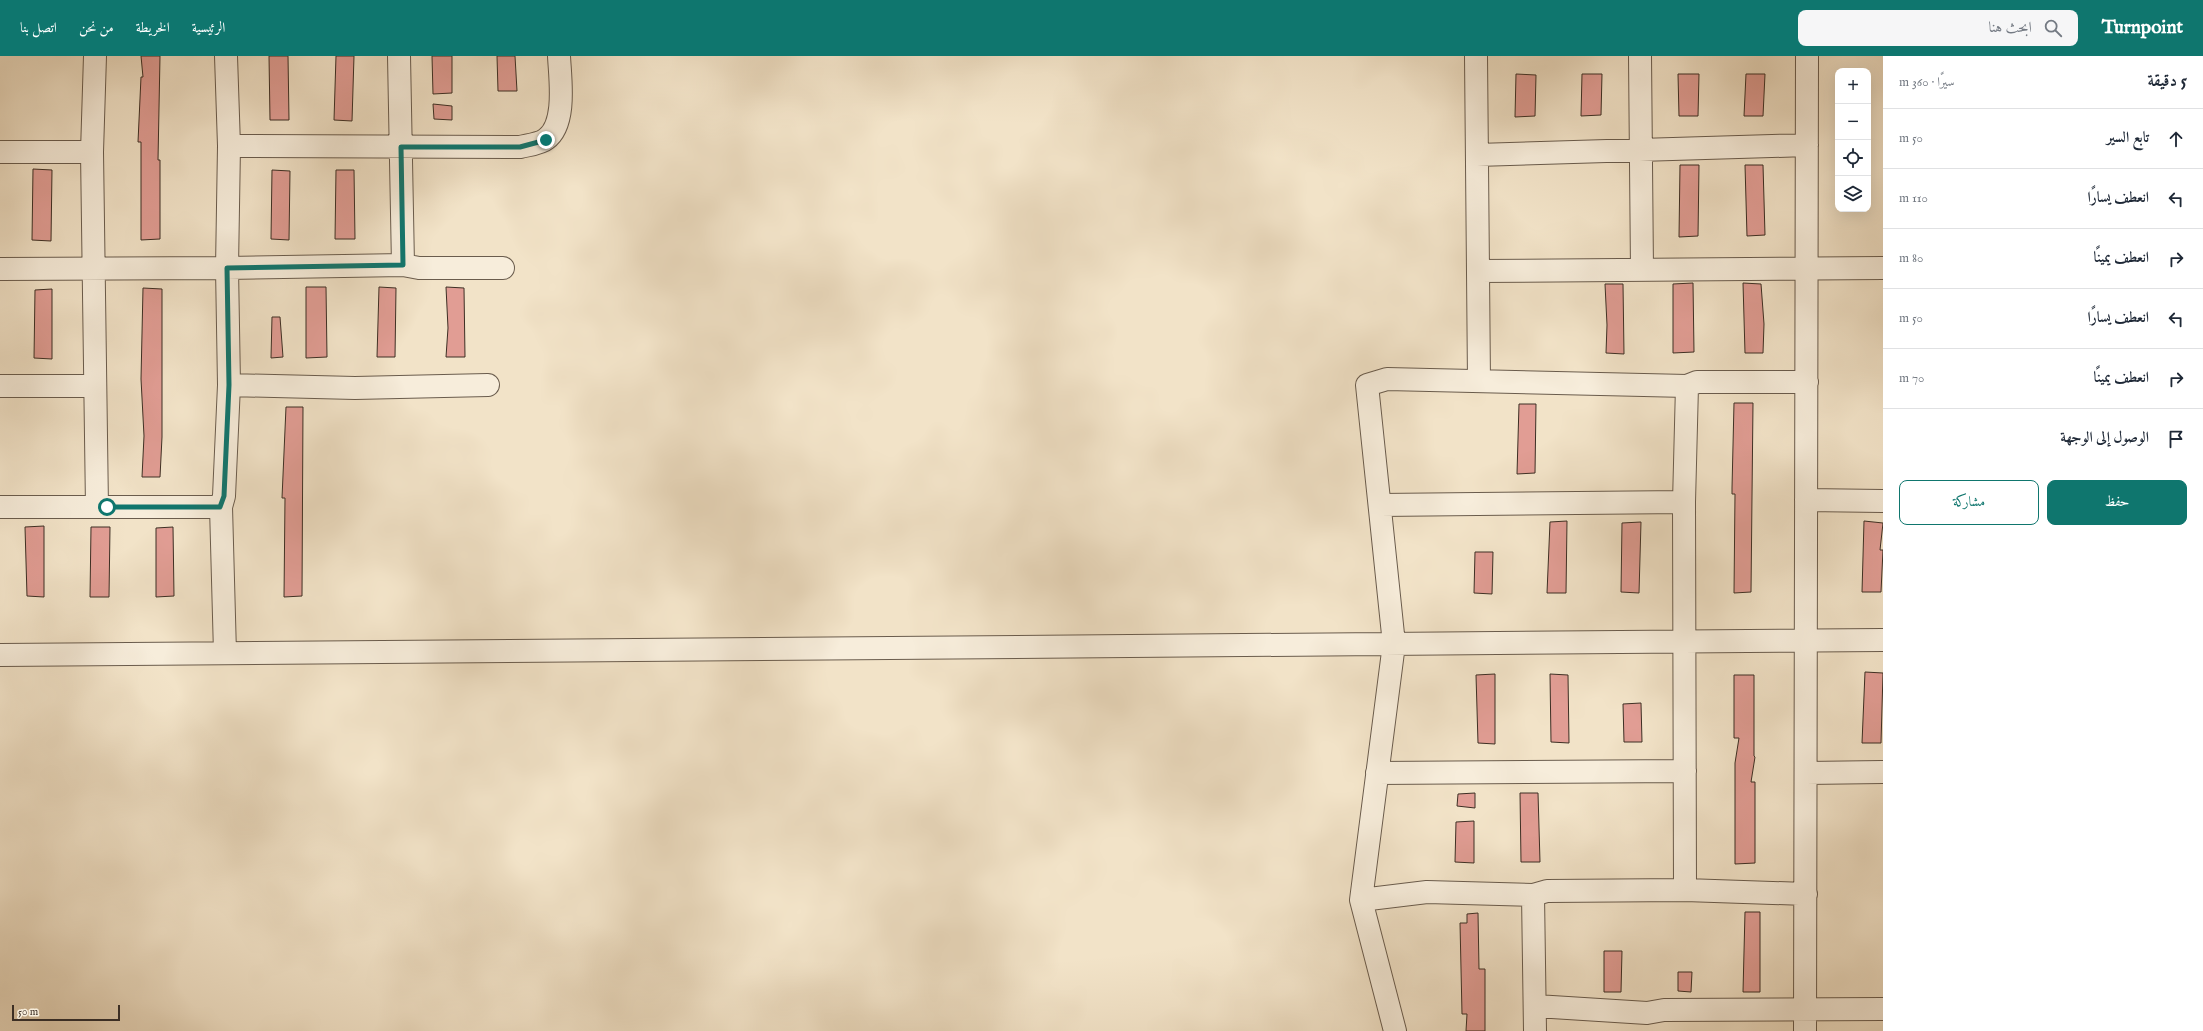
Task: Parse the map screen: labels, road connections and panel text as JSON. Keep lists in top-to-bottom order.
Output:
{
  "scale_bar": "50 m",
  "page": {
    "header": "Turnpoint",
    "search": "ابحث هنا",
    "nav": [
      "الرئيسية",
      "الخريطة",
      "من نحن",
      "اتصل بنا"
    ],
    "heading": ["5 دقيقة", "سيرًا · 360 m"],
    "map_buttons": ["+", "−"],
    "list": [
      ["تابع السير", "50 m"],
      ["انعطف يسارًا", "110 m"],
      ["انعطف يمينًا", "80 m"],
      ["انعطف يسارًا", "50 m"],
      ["انعطف يمينًا", "70 m"],
      "الوصول إلى الوجهة"
    ],
    "buttons": ["حفظ", "مشاركة"],
    "scale": "50 m"
  }
}
